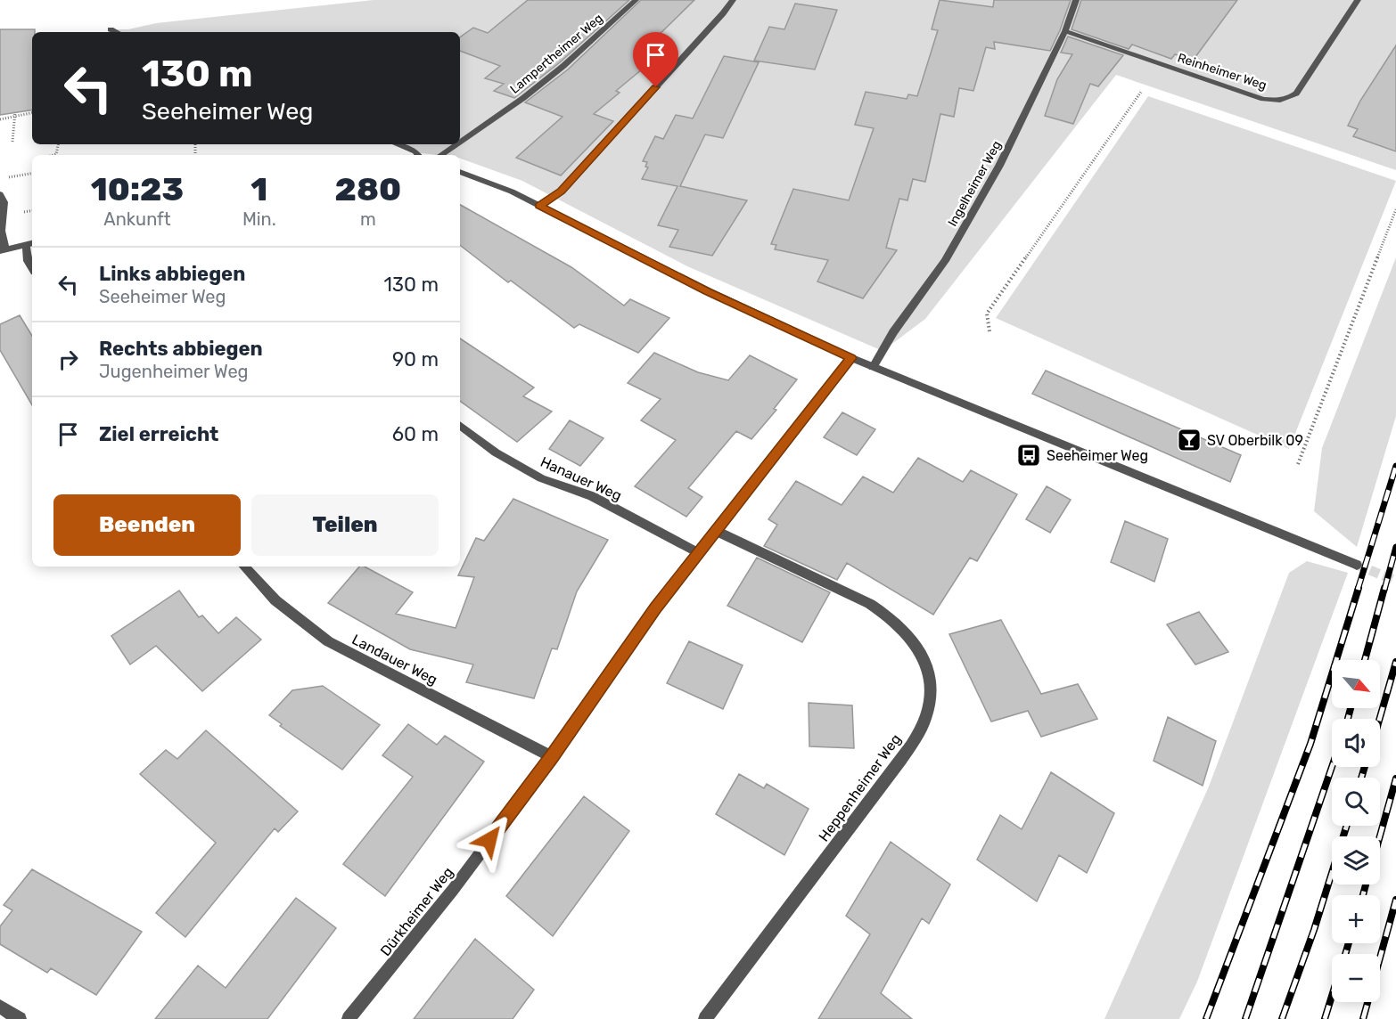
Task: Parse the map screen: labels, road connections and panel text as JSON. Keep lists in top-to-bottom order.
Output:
{
  "streets": {
    "street": [
      "Lampertheimer Weg",
      "Reinheimer Weg",
      "Ingelheimer Weg",
      "Hanauer Weg",
      "Landauer Weg",
      "Heppenheimer Weg",
      "Dürkheimer Weg"
    ]
  },
  "crossings": [
    ["Reinheimer Weg", "Ingelheimer Weg"],
    ["Hanauer Weg", "Dürkheimer Weg"],
    ["Landauer Weg", "Dürkheimer Weg"],
    ["Heppenheimer Weg", "Dürkheimer Weg"]
  ],
  "places": {
    "bar": ["SV Oberbilk 09"],
    "bus stop": ["Seeheimer Weg"]
  },
  "north": "bottom right",
  "page": {
    "turn": ["130 m", "Seeheimer Weg"],
    "eta": [
      "10:23",
      "Ankunft",
      "1",
      "Min.",
      "280",
      "m"
    ],
    "list": [
      {
        "name": "Links abbiegen",
        "note": "Seeheimer Weg",
        "value": "130 m"
      },
      {
        "name": "Rechts abbiegen",
        "note": "Jugenheimer Weg",
        "value": "90 m"
      },
      {
        "name": "Ziel erreicht",
        "value": "60 m"
      }
    ],
    "buttons": ["Beenden", "Teilen"],
    "map_buttons": ["+", "−"]
  }
}
